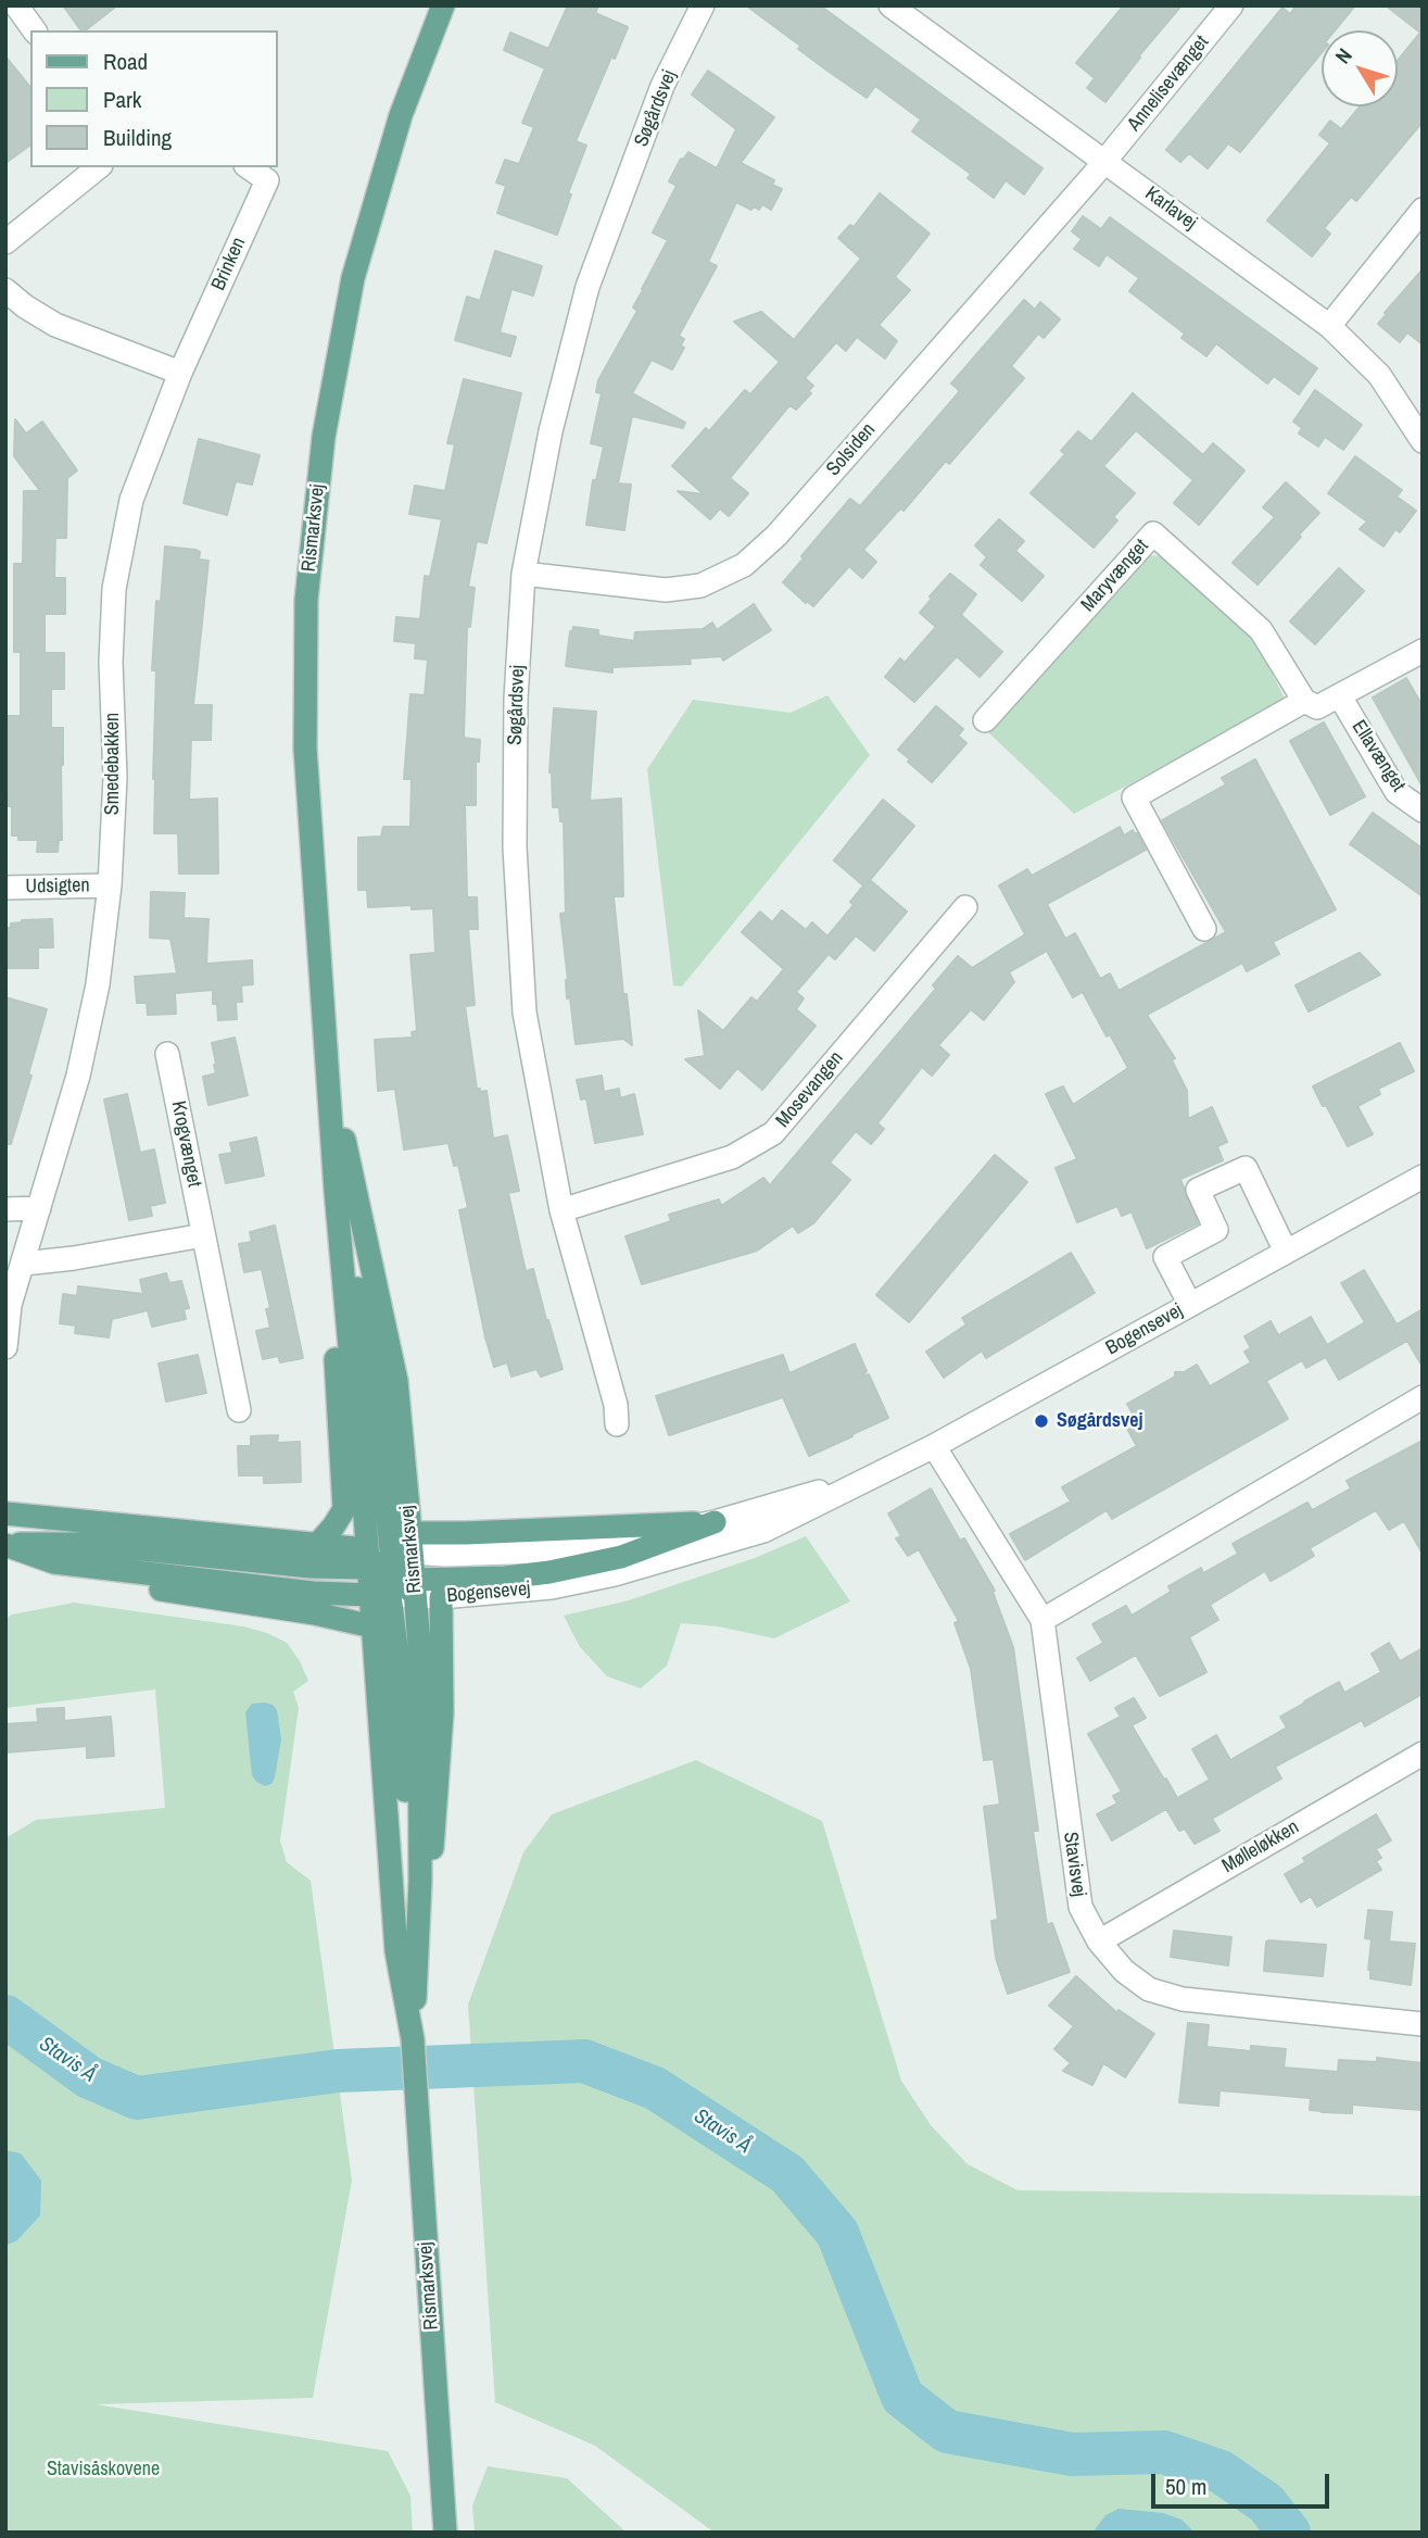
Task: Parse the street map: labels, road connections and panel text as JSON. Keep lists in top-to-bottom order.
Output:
{
  "streets": {
    "main road": ["Rismarksvej", "Bogensevej"],
    "street": [
      "Annelisevænget",
      "Søgårdsvej",
      "Karlavej",
      "Brinken",
      "Solsiden",
      "Maryvænget",
      "Ellavænget",
      "Smedebakken",
      "Udsigten",
      "Mosevangen",
      "Krogvænget",
      "Mølleløkken",
      "Stavisvej"
    ]
  },
  "crossings": [
    ["Annelisevænget", "Karlavej"],
    ["Annelisevænget", "Solsiden"],
    ["Søgårdsvej", "Solsiden"],
    ["Søgårdsvej", "Mosevangen"],
    ["Karlavej", "Solsiden"],
    ["Brinken", "Smedebakken"],
    ["Rismarksvej", "Bogensevej"],
    ["Smedebakken", "Udsigten"],
    ["Bogensevej", "Stavisvej"],
    ["Mølleløkken", "Stavisvej"]
  ],
  "water": ["Stavis Å"],
  "parks": ["Stavisåskovene"],
  "places": ["Søgårdsvej"],
  "legend": ["Road", "Park", "Building"],
  "scale_bar": "50 m",
  "north": "top left"
}
